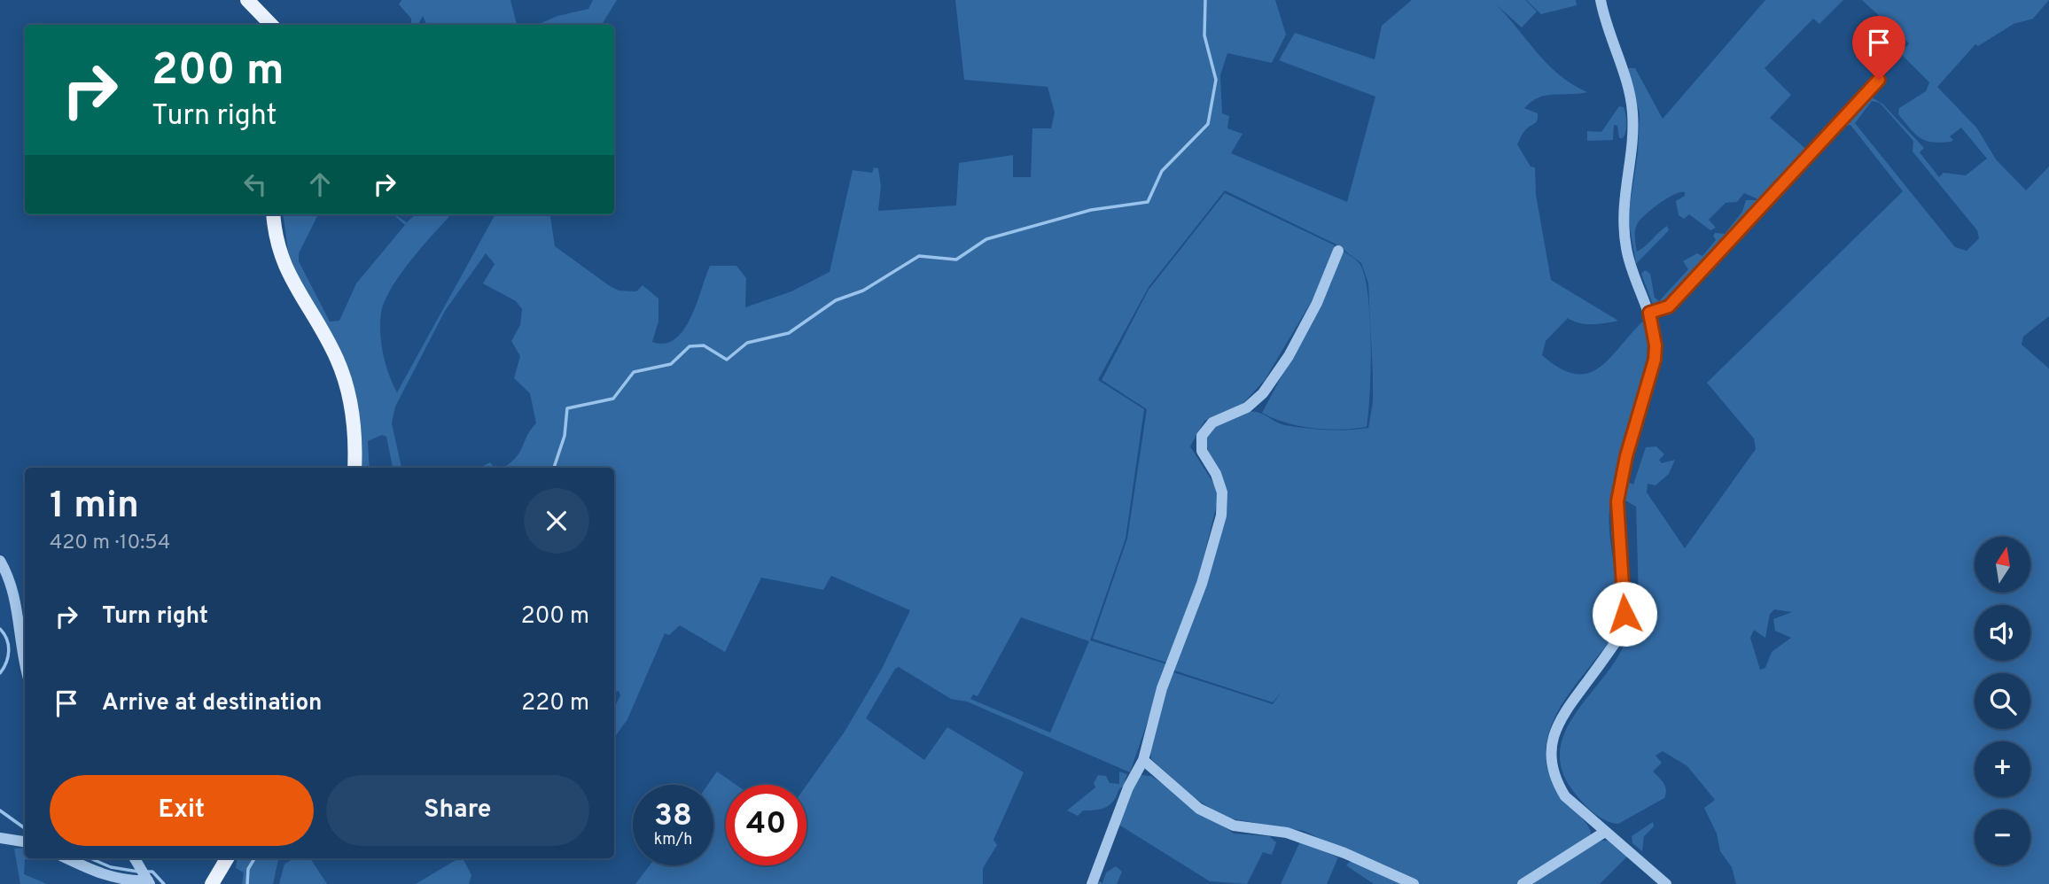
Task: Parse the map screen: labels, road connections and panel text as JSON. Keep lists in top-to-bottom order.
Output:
{
  "north": "top",
  "page": {
    "turn": ["200 m", "Turn right"],
    "heading": ["1 min", "420 m · 10:54"],
    "map_buttons": ["+", "−"],
    "list": [
      {
        "name": "Turn right",
        "value": "200 m"
      },
      {
        "name": "Arrive at destination",
        "value": "220 m"
      }
    ],
    "buttons": ["Exit", "Share"],
    "speed": "38 km/h",
    "limit": "40"
  }
}
